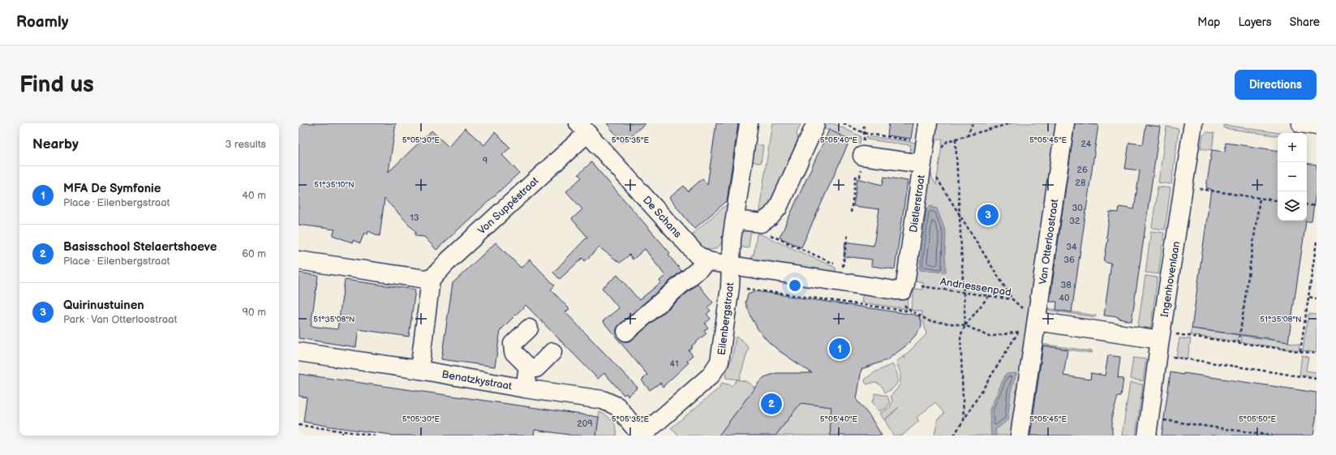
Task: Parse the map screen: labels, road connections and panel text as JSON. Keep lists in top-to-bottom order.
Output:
{
  "streets": {
    "street": [
      "Distlerstraat",
      "Von Suppéstraat",
      "De Schans",
      "Van Otterloostraat",
      "Ingenhovenlaan",
      "Eilenbergstraat",
      "Benatzkystraat"
    ],
    "path": ["Andriessenpad"]
  },
  "crossings": [
    ["Distlerstraat", "Andriessenpad"],
    ["Von Suppéstraat", "De Schans"],
    ["De Schans", "Eilenbergstraat"],
    ["Van Otterloostraat", "Andriessenpad"],
    ["Eilenbergstraat", "Benatzkystraat"]
  ],
  "house_numbers": [
    "24",
    "9",
    "26",
    "28",
    "30",
    "13",
    "32",
    "34",
    "36",
    "38",
    "40",
    "41",
    "209"
  ],
  "page": {
    "header": "Roamly",
    "nav": ["Map", "Layers", "Share"],
    "buttons": "Directions",
    "title": "Find us",
    "heading": ["Nearby", "3 results"],
    "map_buttons": ["+", "−"],
    "list": [
      {
        "mark": "1",
        "name": "MFA De Symfonie",
        "note": "Place · Eilenbergstraat",
        "value": "40 m"
      },
      {
        "mark": "2",
        "name": "Basisschool Stelaertshoeve",
        "note": "Place · Eilenbergstraat",
        "value": "60 m"
      },
      {
        "mark": "3",
        "name": "Quirinustuinen",
        "note": "Park · Van Otterloostraat",
        "value": "90 m"
      }
    ],
    "pins": ["3", "1", "2"]
  },
  "coordinates": [
    "5°05'30\"E",
    "5°05'35\"E",
    "5°05'40\"E",
    "5°05'45\"E",
    "51°35'10\"N",
    "51°35'08\"N",
    "5°05'50\"E"
  ]
}
